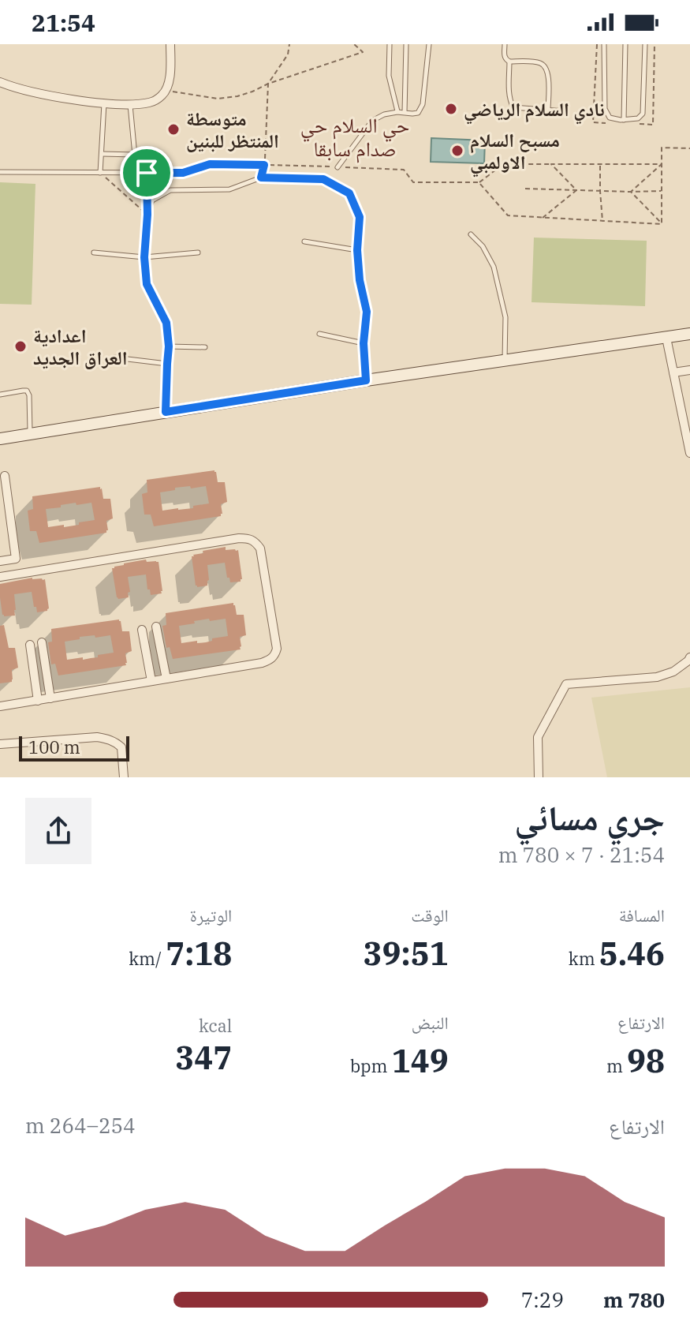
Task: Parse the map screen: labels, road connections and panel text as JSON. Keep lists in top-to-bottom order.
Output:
{
  "districts": ["حي السلام حي صدام سابقا"],
  "places": [
    "نادي السلام الرياضي",
    "متوسطة المنتظر للبنين",
    "مسبح السلام الاولمبي",
    "اعدادية العراق الجديد"
  ],
  "scale_bar": "100 m",
  "page": {
    "status": "21:54",
    "scale": "100 m",
    "heading": ["جري مسائي", "21:54 · 7 × 780 m"],
    "stats": [
      ["المسافة", "5.46 km"],
      ["الوقت", "39:51"],
      ["الوتيرة", "7:18 /km"],
      ["الارتفاع", "98 m"],
      ["النبض", "149 bpm"],
      ["kcal", "347"]
    ],
    "chart": ["الارتفاع", "254–264 m"],
    "list": [
      {
        "name": "780 m",
        "note": "7:29"
      }
    ]
  }
}
